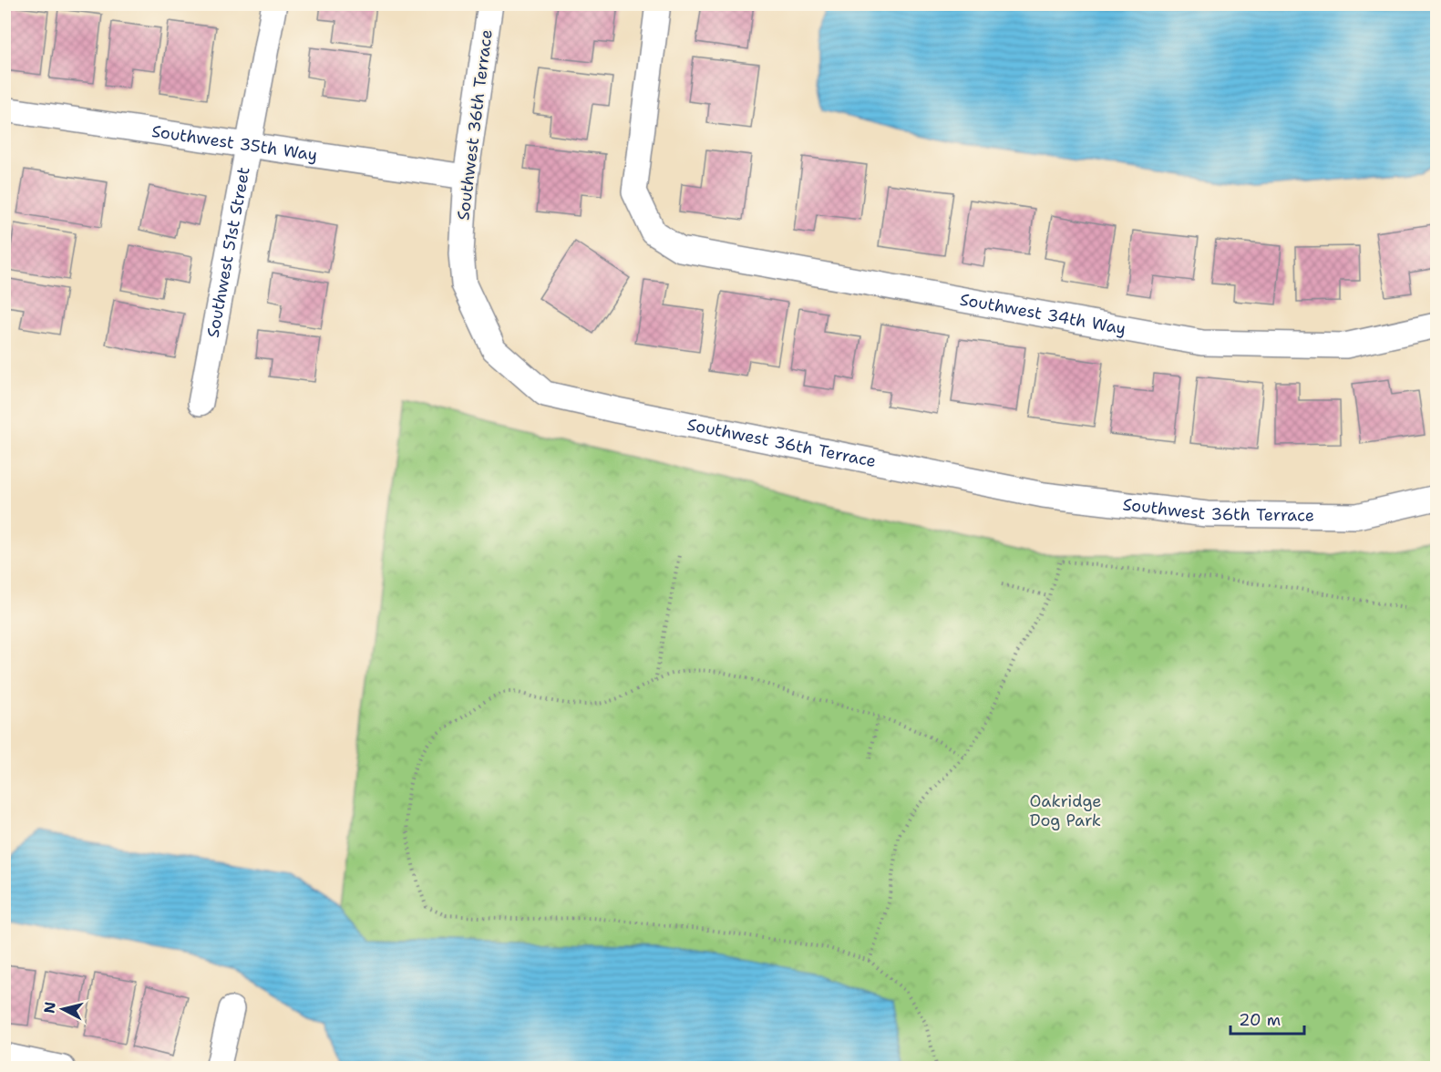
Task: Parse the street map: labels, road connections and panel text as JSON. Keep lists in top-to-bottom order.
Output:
{
  "streets": {
    "street": [
      "Southwest 36th Terrace",
      "Southwest 35th Way",
      "Southwest 51st Street",
      "Southwest 34th Way"
    ]
  },
  "crossings": [
    ["Southwest 36th Terrace", "Southwest 35th Way"],
    ["Southwest 35th Way", "Southwest 51st Street"]
  ],
  "parks": ["Oakridge Dog Park"],
  "scale_bar": "20 m",
  "north": "left"
}
